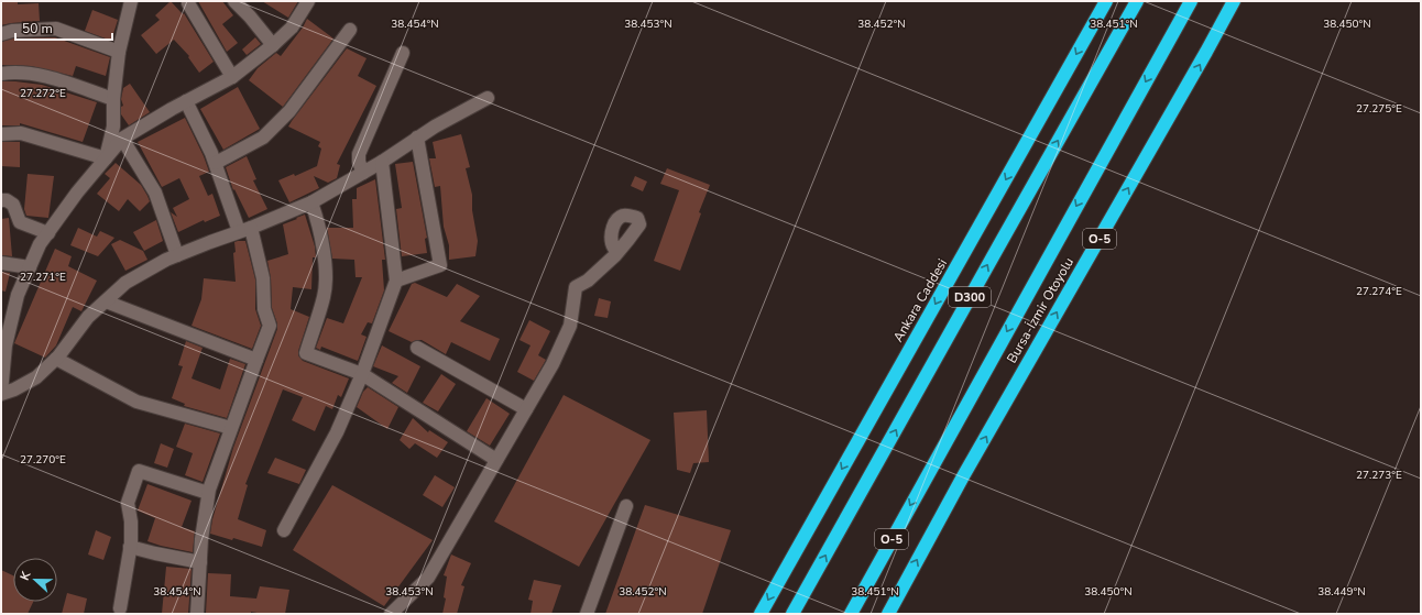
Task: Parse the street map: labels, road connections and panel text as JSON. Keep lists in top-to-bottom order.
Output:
{
  "streets": {
    "highway": [
      "O-5",
      "D300",
      "Ankara Caddesi",
      "Bursa-İzmir Otoyolu"
    ]
  },
  "scale_bar": "50 m",
  "north": "left",
  "coordinates": [
    "38.454°N",
    "38.453°N",
    "38.452°N",
    "38.451°N",
    "38.450°N",
    "27.272°E",
    "27.275°E",
    "27.271°E",
    "27.274°E",
    "27.270°E",
    "27.273°E",
    "38.449°N"
  ]
}
